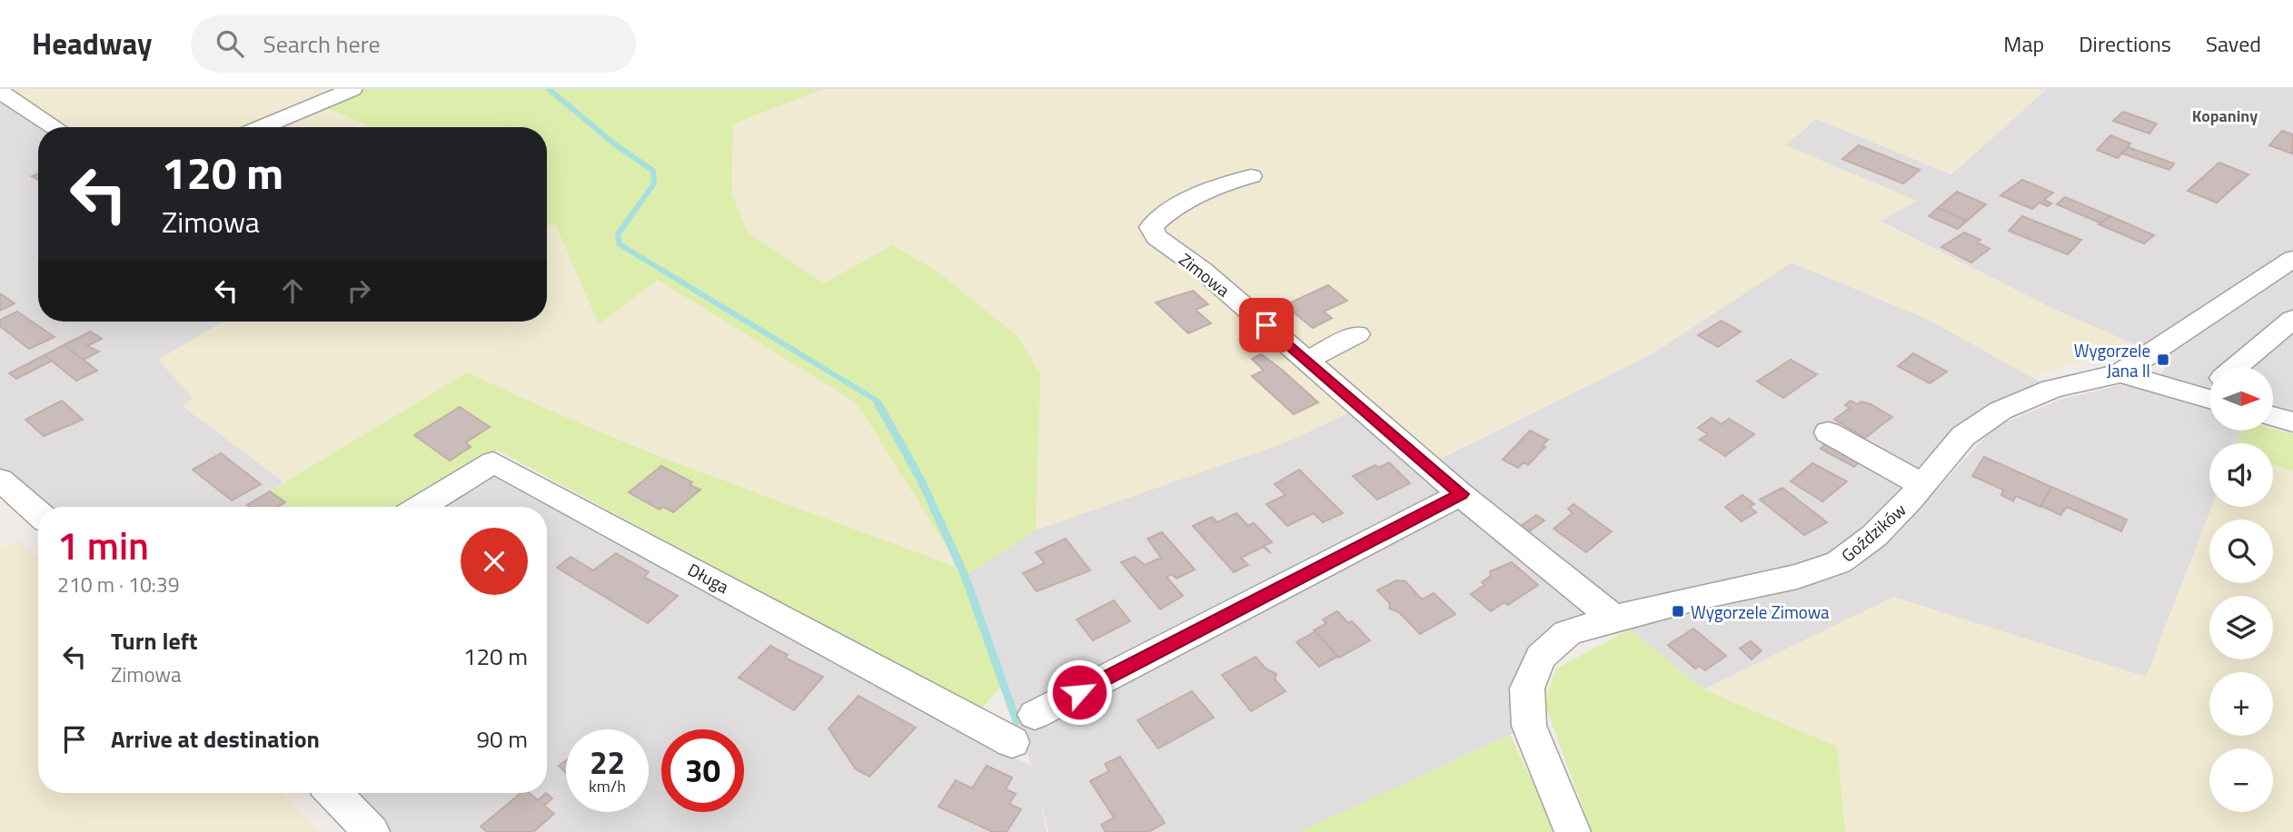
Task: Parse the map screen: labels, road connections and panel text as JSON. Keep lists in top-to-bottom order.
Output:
{
  "streets": {
    "street": ["Zimowa", "Goździków", "Długa"]
  },
  "crossings": [
    ["Zimowa", "Goździków"]
  ],
  "districts": ["Kopaniny"],
  "places": {
    "transit": ["Wygorzele Jana II", "Wygorzele Zimowa"]
  },
  "north": "right",
  "page": {
    "header": "Headway",
    "search": "Search here",
    "nav": ["Map", "Directions", "Saved"],
    "turn": ["120 m", "Zimowa"],
    "map_buttons": ["+", "−"],
    "heading": ["1 min", "210 m · 10:39"],
    "list": [
      {
        "name": "Turn left",
        "note": "Zimowa",
        "value": "120 m"
      },
      {
        "name": "Arrive at destination",
        "value": "90 m"
      }
    ],
    "speed": "22 km/h",
    "limit": "30"
  }
}
